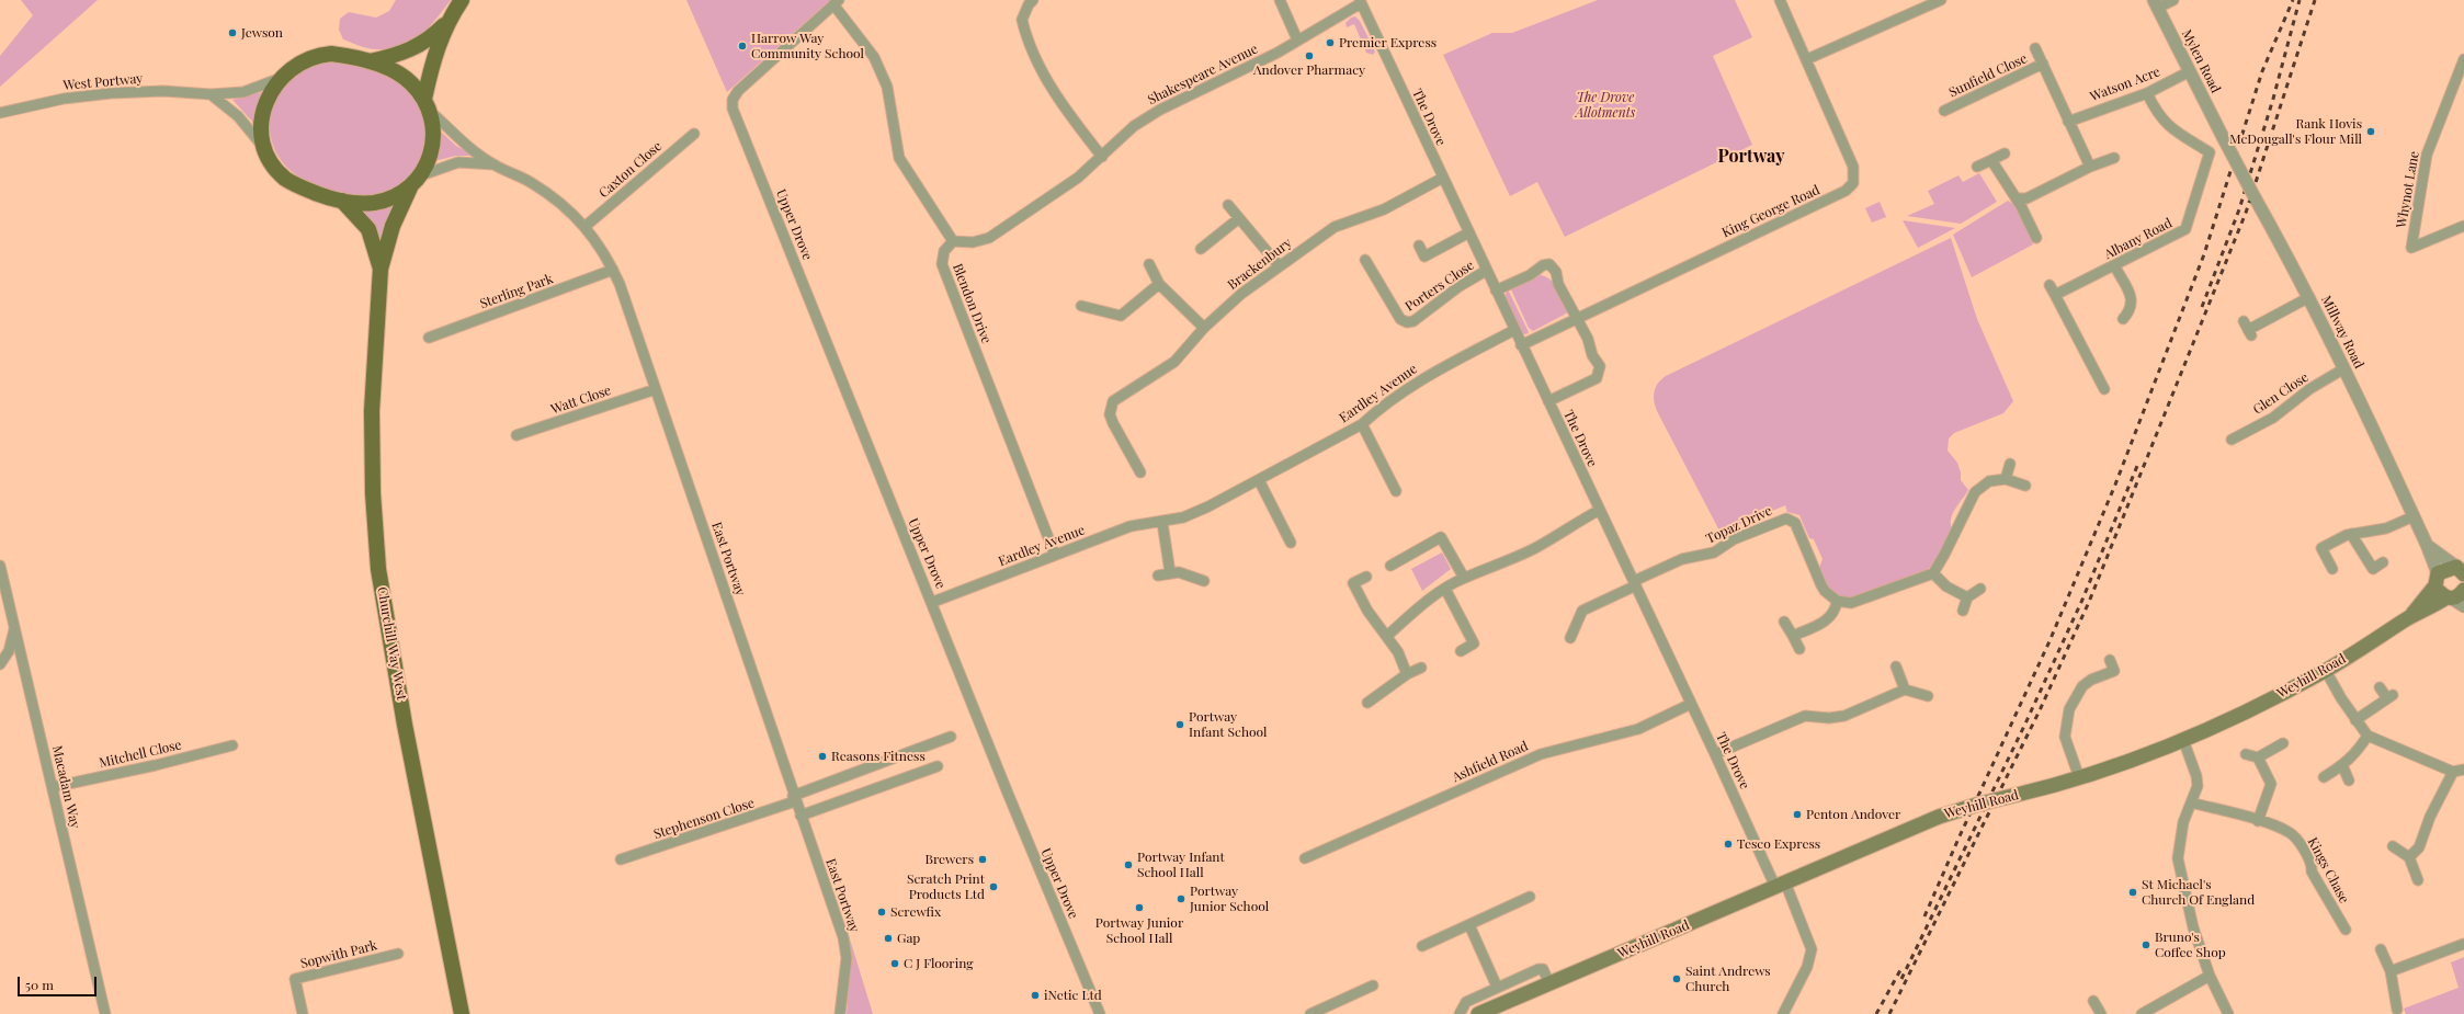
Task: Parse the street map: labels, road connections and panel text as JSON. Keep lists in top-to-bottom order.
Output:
{
  "streets": {
    "main road": ["Churchill Way West", "Weyhill Road"],
    "street": [
      "Mylen Road",
      "Shakespeare Avenue",
      "Sunfield Close",
      "West Portway",
      "Watson Acre",
      "The Drove",
      "Caxton Close",
      "Whynot Lane",
      "King George Road",
      "Upper Drove",
      "Albany Road",
      "Brackenbury",
      "Porters Close",
      "Sterling Park",
      "Blendon Drive",
      "Millway Road",
      "Eardley Avenue",
      "Glen Close",
      "Watt Close",
      "Topaz Drive",
      "East Portway",
      "Mitchell Close",
      "Ashfield Road",
      "Macadam Way",
      "Stephenson Close",
      "Kings Chase",
      "Sopwith Park"
    ]
  },
  "crossings": [
    ["Mylen Road", "Watson Acre"],
    ["Mylen Road", "Millway Road"],
    ["Shakespeare Avenue", "The Drove"],
    ["Shakespeare Avenue", "Blendon Drive"],
    ["Sunfield Close", "Watson Acre"],
    ["West Portway", "Churchill Way West"],
    ["Watson Acre", "Albany Road"],
    ["The Drove", "King George Road"],
    ["The Drove", "Brackenbury"],
    ["The Drove", "Porters Close"],
    ["The Drove", "Eardley Avenue"],
    ["The Drove", "Topaz Drive"],
    ["The Drove", "Weyhill Road"],
    ["The Drove", "Ashfield Road"],
    ["Caxton Close", "East Portway"],
    ["Upper Drove", "Eardley Avenue"],
    ["Sterling Park", "East Portway"],
    ["Blendon Drive", "Eardley Avenue"],
    ["Millway Road", "Glen Close"],
    ["Millway Road", "Weyhill Road"],
    ["Watt Close", "East Portway"],
    ["East Portway", "Stephenson Close"],
    ["Mitchell Close", "Macadam Way"]
  ],
  "districts": ["Portway"],
  "parks": ["The Drove Allotments"],
  "places": [
    "Jewson",
    "Premier Express",
    "Harrow Way Community School",
    "Andover Pharmacy",
    "Rank Hovis McDougall's Flour Mill",
    "Portway Infant School",
    "Reasons Fitness",
    "Penton Andover",
    "Tesco Express",
    "Brewers",
    "Portway Infant School Hall",
    "Scratch Print Products Ltd",
    "St Michael's Church Of England",
    "Portway Junior School",
    "Portway Junior School Hall",
    "Screwfix",
    "Gap",
    "Bruno's Coffee Shop",
    "C J Flooring",
    "Saint Andrews Church",
    "iNetic Ltd"
  ],
  "scale_bar": "50 m"
}
